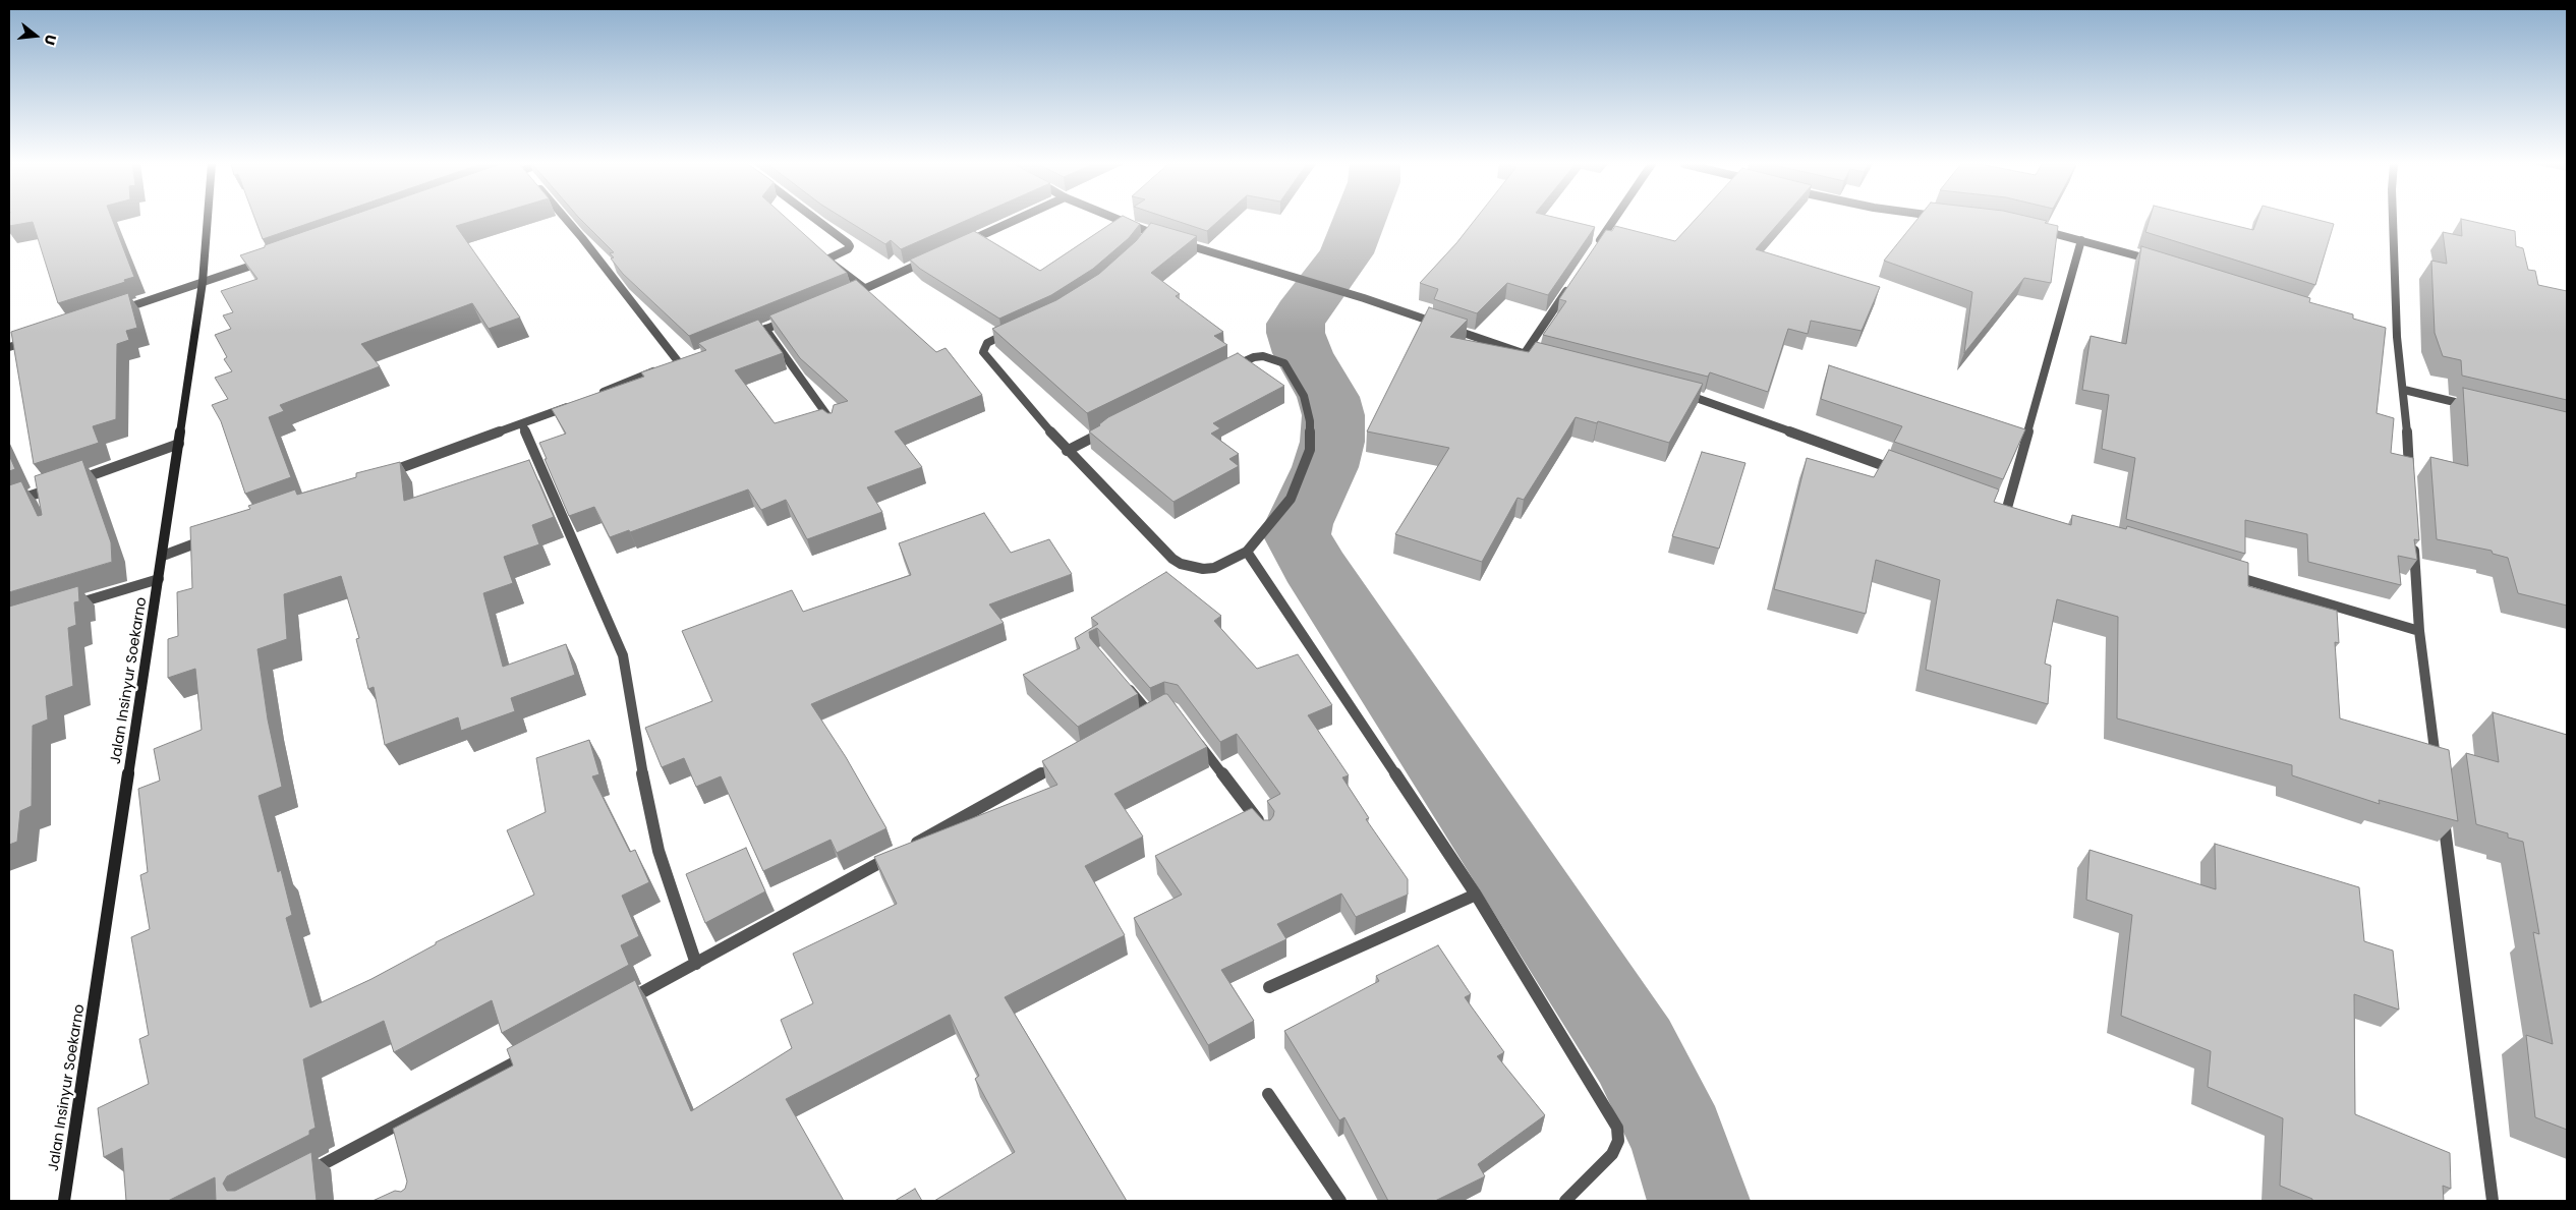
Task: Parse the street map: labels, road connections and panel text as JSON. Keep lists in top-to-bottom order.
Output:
{
  "streets": {
    "main road": ["Jalan Insinyur Soekarno"]
  },
  "north": "right"
}
